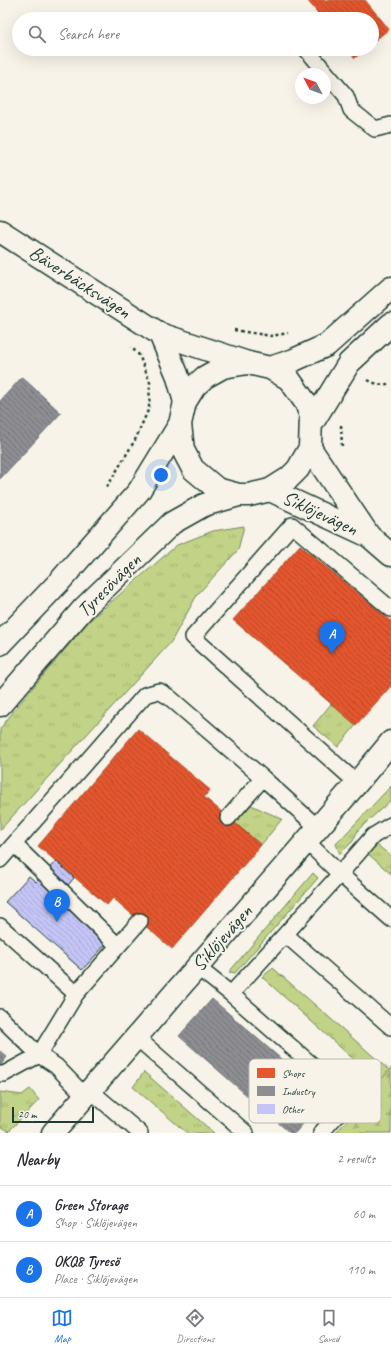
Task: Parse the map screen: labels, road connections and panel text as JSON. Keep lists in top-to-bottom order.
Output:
{
  "streets": {
    "main road": ["Bäverbäcksvägen", "Siklöjevägen", "Tyresövägen"]
  },
  "crossings": [
    ["Bäverbäcksvägen", "Siklöjevägen"],
    ["Bäverbäcksvägen", "Tyresövägen"],
    ["Siklöjevägen", "Tyresövägen"]
  ],
  "legend": ["Shops", "Industry", "Other"],
  "scale_bar": "20 m",
  "north": "top left",
  "page": {
    "search": "Search here",
    "pins": ["A", "B"],
    "scale": "20 m",
    "heading": ["Nearby", "2 results"],
    "list": [
      {
        "mark": "A",
        "name": "Green Storage",
        "note": "Shop · Siklöjevägen",
        "value": "60 m"
      },
      {
        "mark": "B",
        "name": "OKQ8 Tyresö",
        "note": "Place · Siklöjevägen",
        "value": "110 m"
      }
    ],
    "nav": ["Map", "Directions", "Saved"]
  }
}
